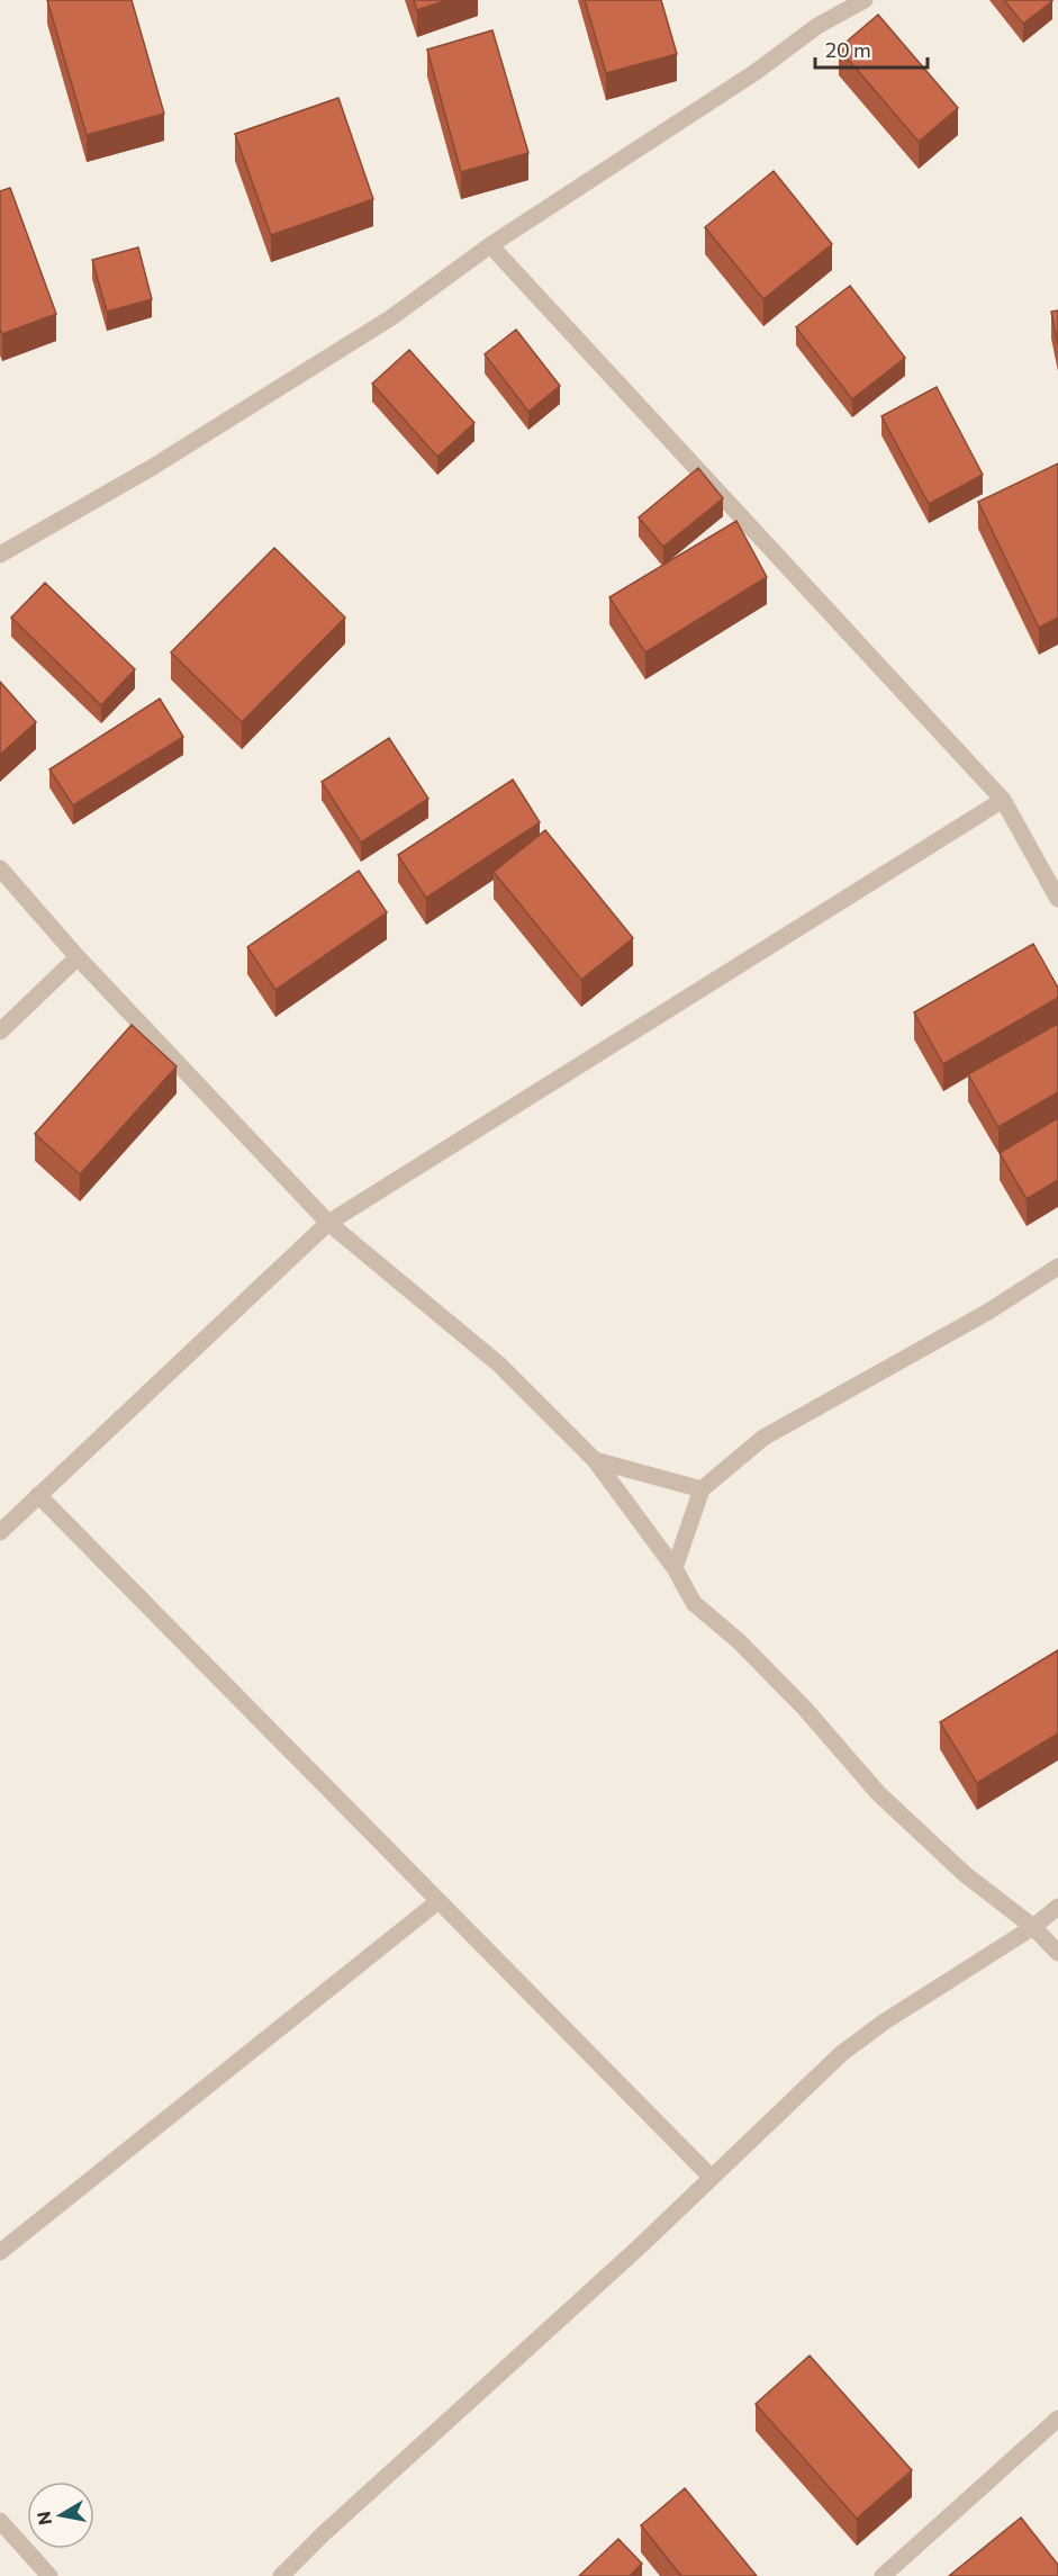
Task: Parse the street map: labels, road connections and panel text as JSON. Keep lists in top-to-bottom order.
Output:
{
  "scale_bar": "20 m",
  "north": "left"
}
